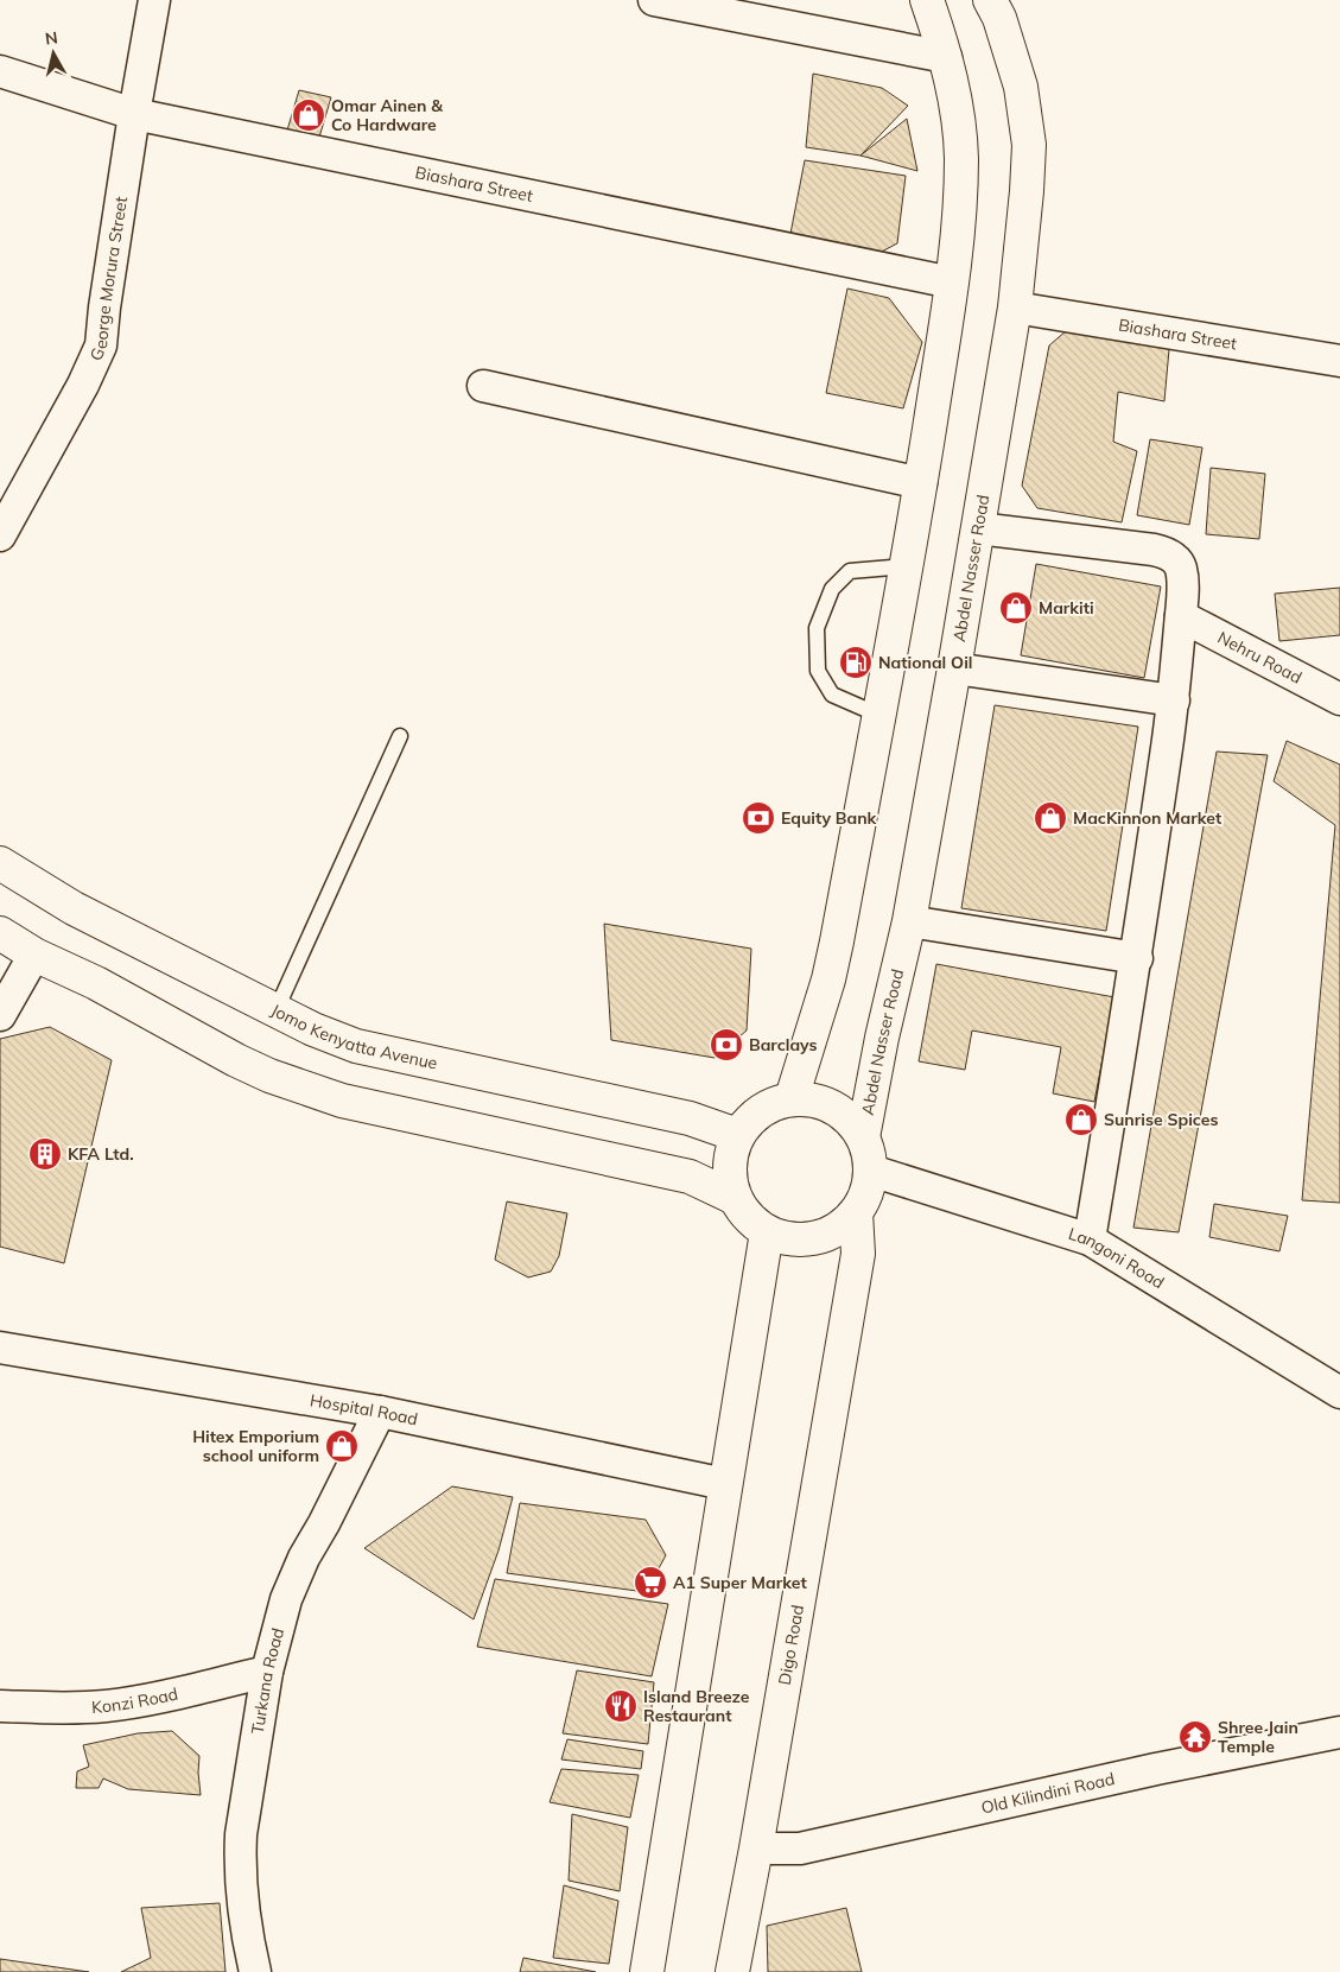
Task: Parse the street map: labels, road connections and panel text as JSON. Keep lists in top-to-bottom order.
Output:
{
  "streets": {
    "main road": ["Abdel Nasser Road", "Jomo Kenyatta Avenue", "Digo Road"],
    "street": [
      "Biashara Street",
      "George Morura Street",
      "Nehru Road",
      "Langoni Road",
      "Hospital Road",
      "Turkana Road",
      "Konzi Road",
      "Old Kilindini Road"
    ]
  },
  "crossings": [
    ["Biashara Street", "George Morura Street"],
    ["Biashara Street", "Abdel Nasser Road"],
    ["Abdel Nasser Road", "Jomo Kenyatta Avenue"],
    ["Abdel Nasser Road", "Langoni Road"],
    ["Abdel Nasser Road", "Digo Road"],
    ["Jomo Kenyatta Avenue", "Langoni Road"],
    ["Jomo Kenyatta Avenue", "Digo Road"],
    ["Langoni Road", "Digo Road"],
    ["Hospital Road", "Turkana Road"],
    ["Digo Road", "Old Kilindini Road"],
    ["Turkana Road", "Konzi Road"]
  ],
  "places": {
    "shop": [
      "Omar Ainen & Co Hardware",
      "Markiti",
      "MacKinnon Market",
      "Sunrise Spices",
      "Hitex Emporium school uniform"
    ],
    "fuel station": ["National Oil"],
    "bank": ["Equity Bank", "Barclays"],
    "building": ["KFA Ltd."],
    "supermarket": ["A1 Super Market"],
    "restaurant": ["Island Breeze Restaurant"],
    "temple": ["Shree Jain Temple"]
  },
  "north": "top"
}
